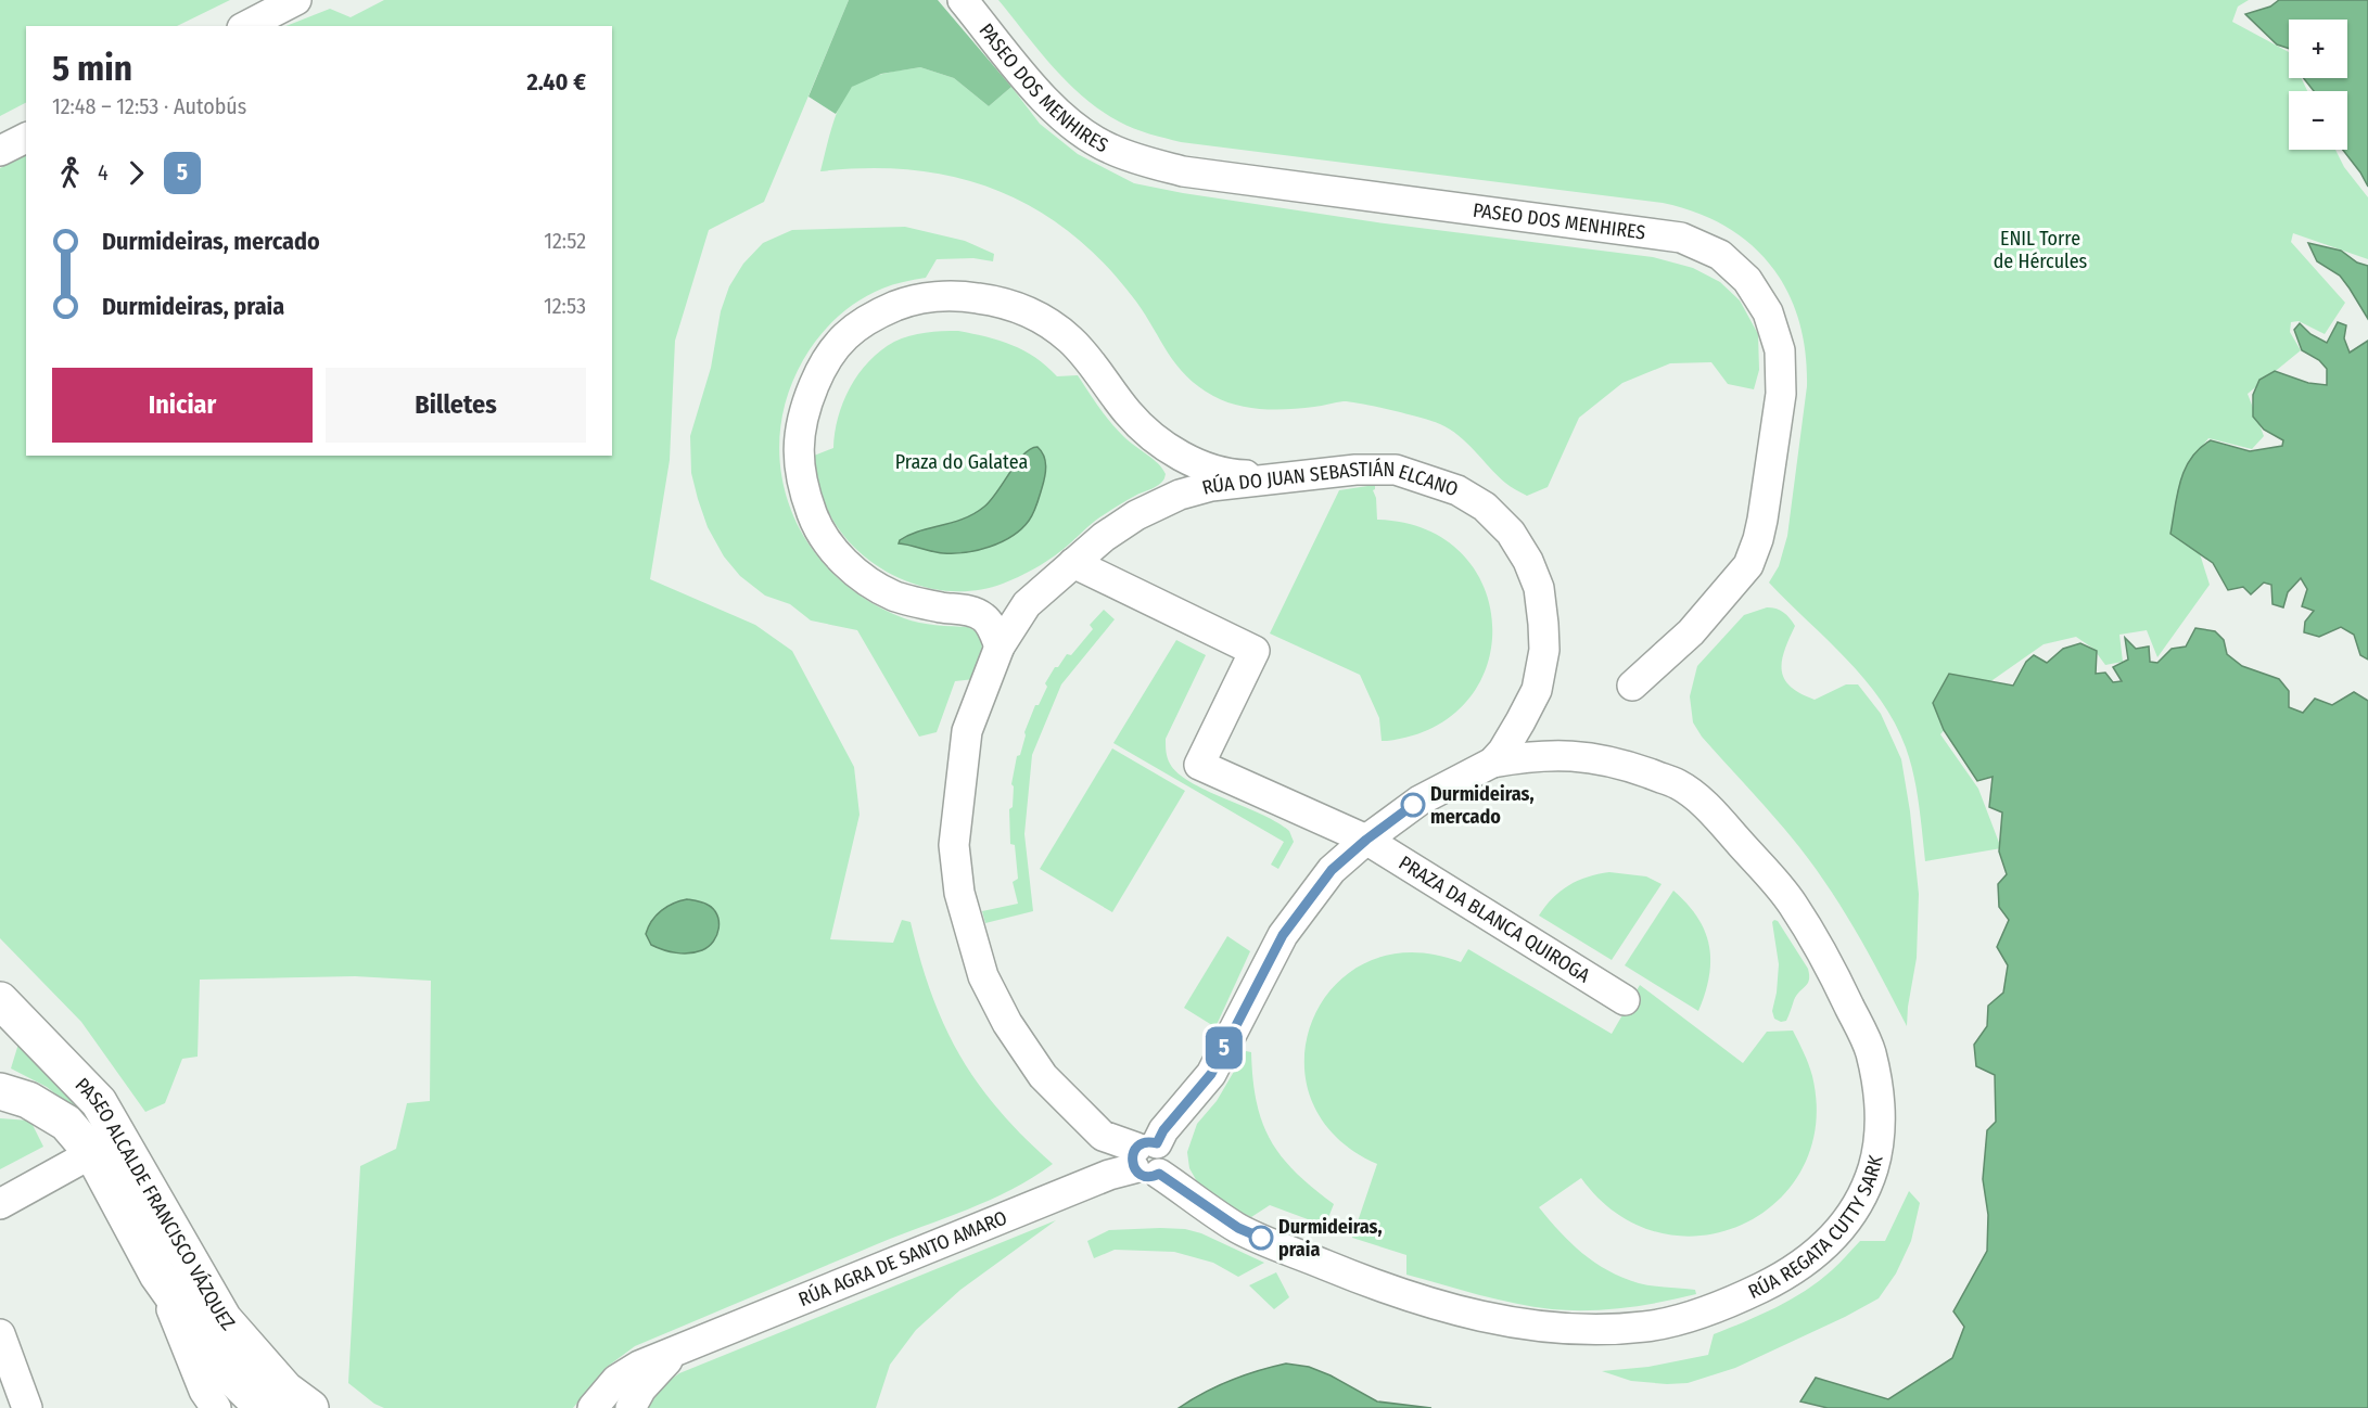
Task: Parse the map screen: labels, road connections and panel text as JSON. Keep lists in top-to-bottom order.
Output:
{
  "streets": {
    "main road": ["PASEO ALCALDE FRANCISCO VÁZQUEZ"],
    "street": [
      "PASEO DOS MENHIRES",
      "RÚA DO JUAN SEBASTIÁN ELCANO",
      "PRAZA DA BLANCA QUIROGA",
      "RÚA REGATA CUTTY SARK",
      "RÚA AGRA DE SANTO AMARO"
    ]
  },
  "crossings": [
    ["RÚA DO JUAN SEBASTIÁN ELCANO", "PRAZA DA BLANCA QUIROGA"],
    ["RÚA DO JUAN SEBASTIÁN ELCANO", "RÚA REGATA CUTTY SARK"],
    ["RÚA DO JUAN SEBASTIÁN ELCANO", "RÚA AGRA DE SANTO AMARO"],
    ["RÚA REGATA CUTTY SARK", "RÚA AGRA DE SANTO AMARO"]
  ],
  "parks": ["ENIL Torre de Hércules", "Praza do Galatea"],
  "places": ["Durmideiras, mercado", "Durmideiras, praia"],
  "lines": ["bus line 5"],
  "page": {
    "on_map": "5",
    "map_buttons": ["+", "−"],
    "heading": ["5 min", "12:48 – 12:53 · Autobús", "2.40 €"],
    "legs": ["4", "5"],
    "list": [
      {
        "name": "Durmideiras, mercado",
        "value": "12:52"
      },
      {
        "name": "Durmideiras, praia",
        "value": "12:53"
      }
    ],
    "buttons": ["Iniciar", "Billetes"]
  }
}
